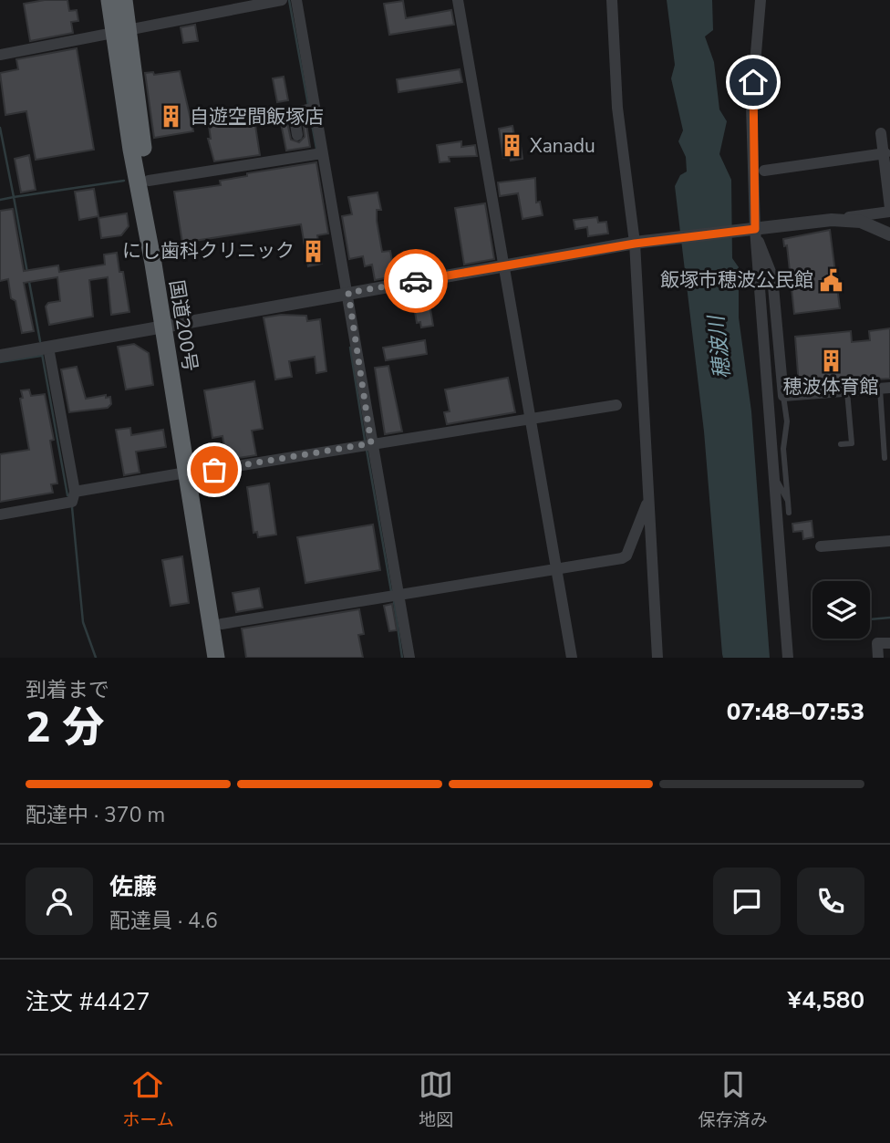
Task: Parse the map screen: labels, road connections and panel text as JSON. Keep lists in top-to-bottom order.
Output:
{
  "streets": {
    "highway": ["国道200号"]
  },
  "water": ["穂波川"],
  "places": {
    "building": [
      "自遊空間飯塚店",
      "Xanadu",
      "にし歯科クリニック",
      "穂波体育館"
    ],
    "public building": ["飯塚市穂波公民館"]
  },
  "page": {
    "heading": ["2 分", "到着まで", "07:48–07:53"],
    "panel": [
      "佐藤",
      "配達員 · 4.6",
      "注文 #4427",
      "¥4,580"
    ],
    "bar": "配達中 · 370 m",
    "tabs": ["ホーム", "地図", "保存済み"]
  }
}
